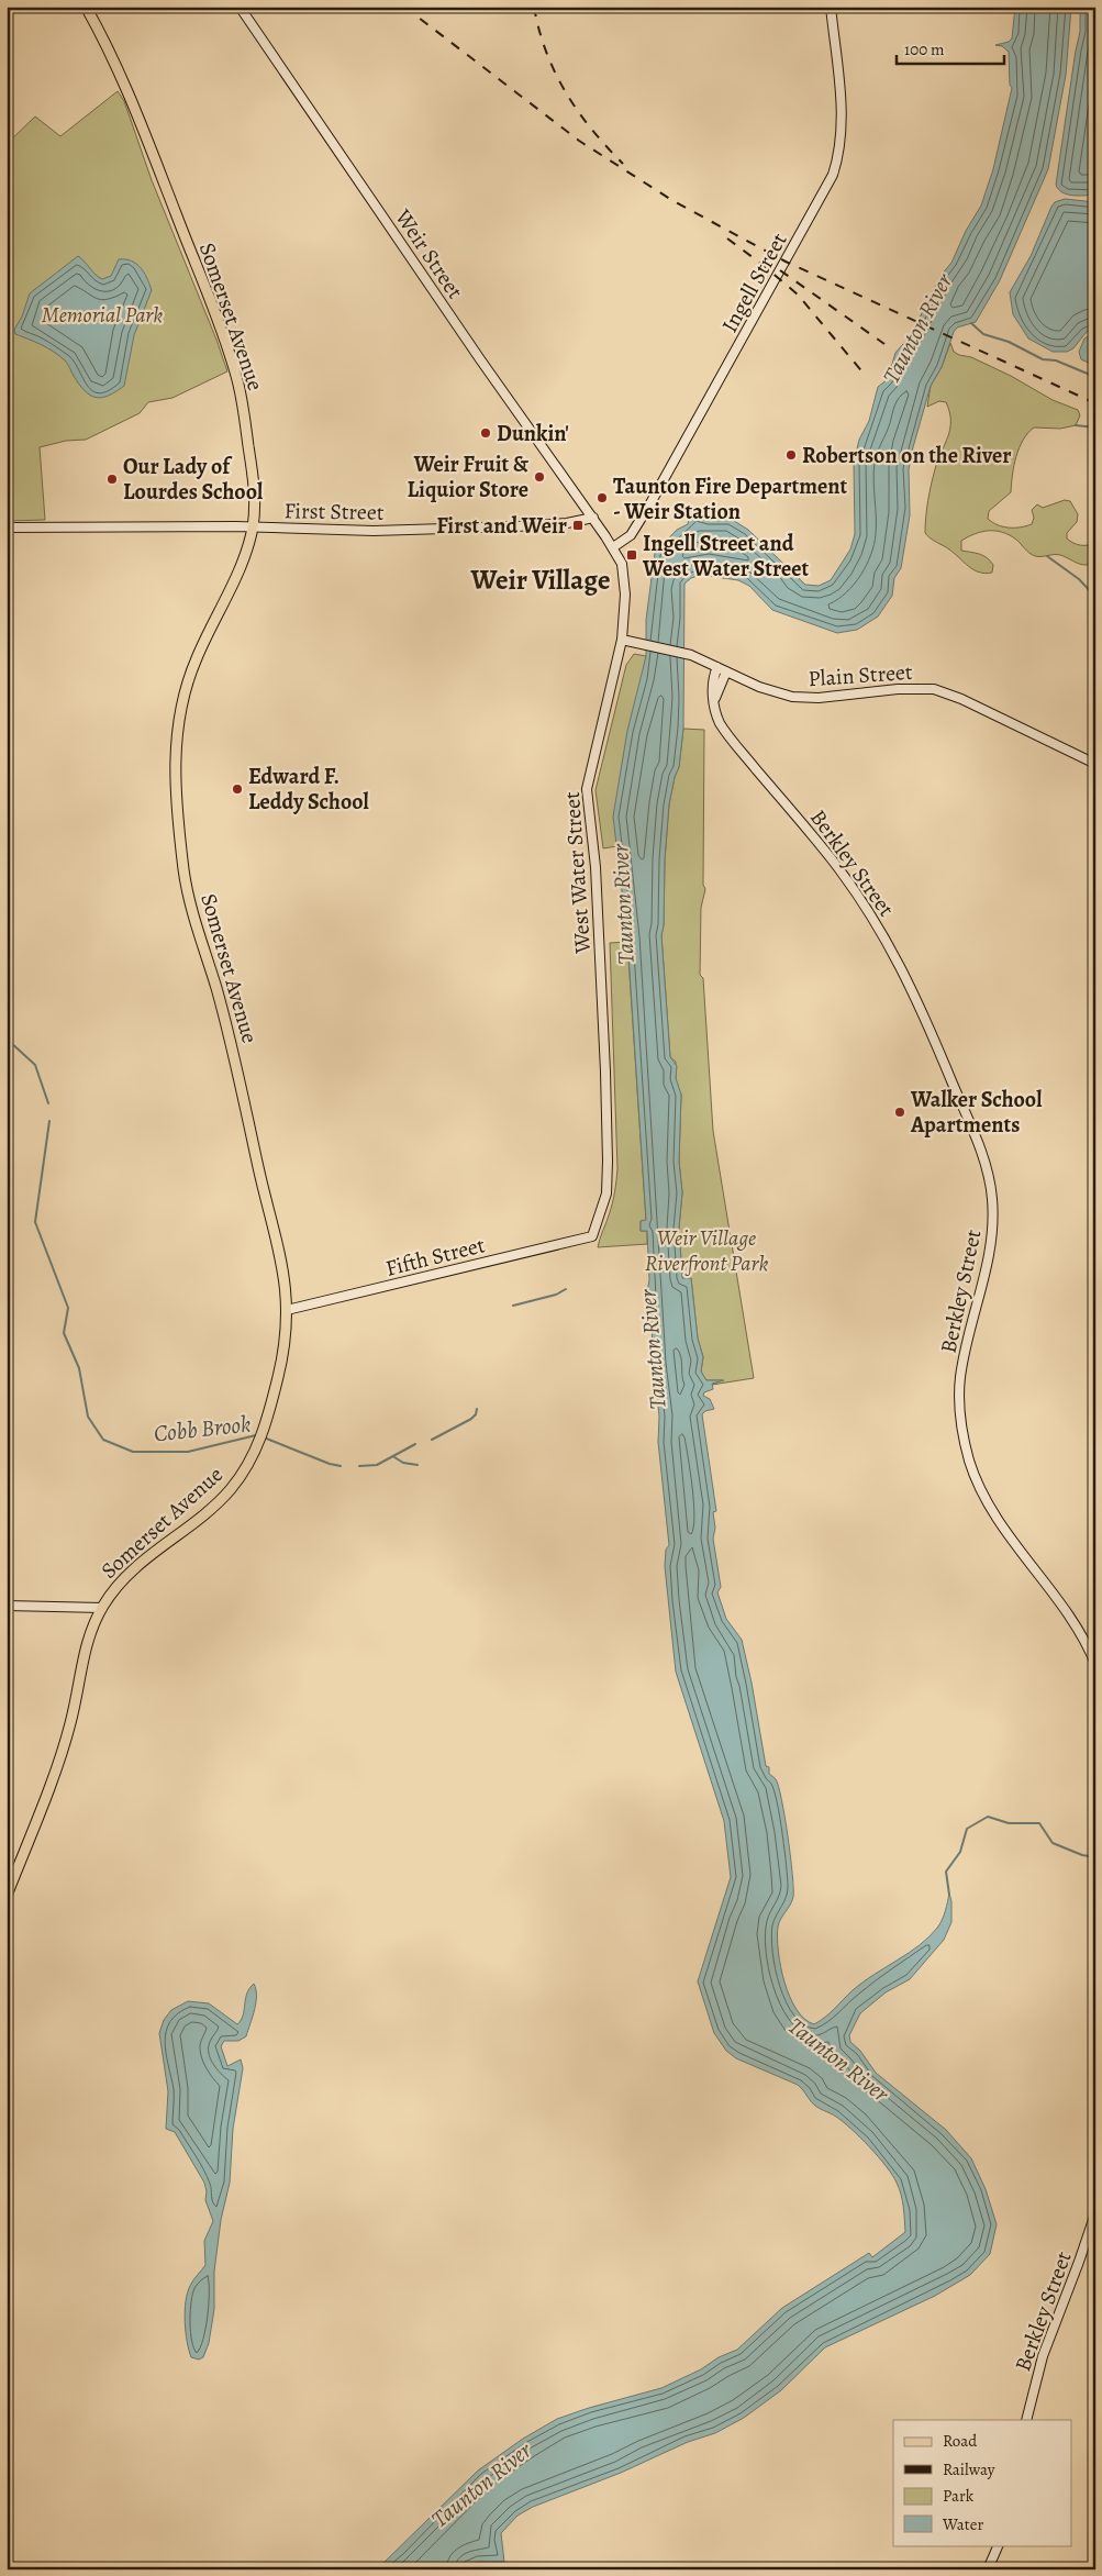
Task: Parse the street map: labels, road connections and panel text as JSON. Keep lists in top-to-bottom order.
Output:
{
  "streets": {
    "main road": [
      "Weir Street",
      "Ingell Street",
      "Somerset Avenue",
      "First Street",
      "Plain Street",
      "Berkley Street",
      "West Water Street",
      "Fifth Street"
    ]
  },
  "crossings": [
    ["Weir Street", "First Street"],
    ["Weir Street", "West Water Street"],
    ["Ingell Street", "West Water Street"],
    ["Somerset Avenue", "First Street"],
    ["Somerset Avenue", "Fifth Street"],
    ["First Street", "West Water Street"],
    ["Plain Street", "West Water Street"],
    ["West Water Street", "Fifth Street"]
  ],
  "districts": ["Weir Village"],
  "water": ["Taunton River", "Cobb Brook"],
  "parks": ["Memorial Park", "Weir Village Riverfront Park"],
  "places": {
    "other": [
      "Dunkin'",
      "Robertson on the River",
      "Weir Fruit & Liquior Store",
      "Our Lady of Lourdes School",
      "Taunton Fire Department - Weir Station",
      "Edward F. Leddy School",
      "Walker School Apartments"
    ],
    "transit": ["First and Weir", "Ingell Street and West Water Street"]
  },
  "legend": [
    "Road",
    "Railway",
    "Park",
    "Water"
  ],
  "scale_bar": "100 m"
}
